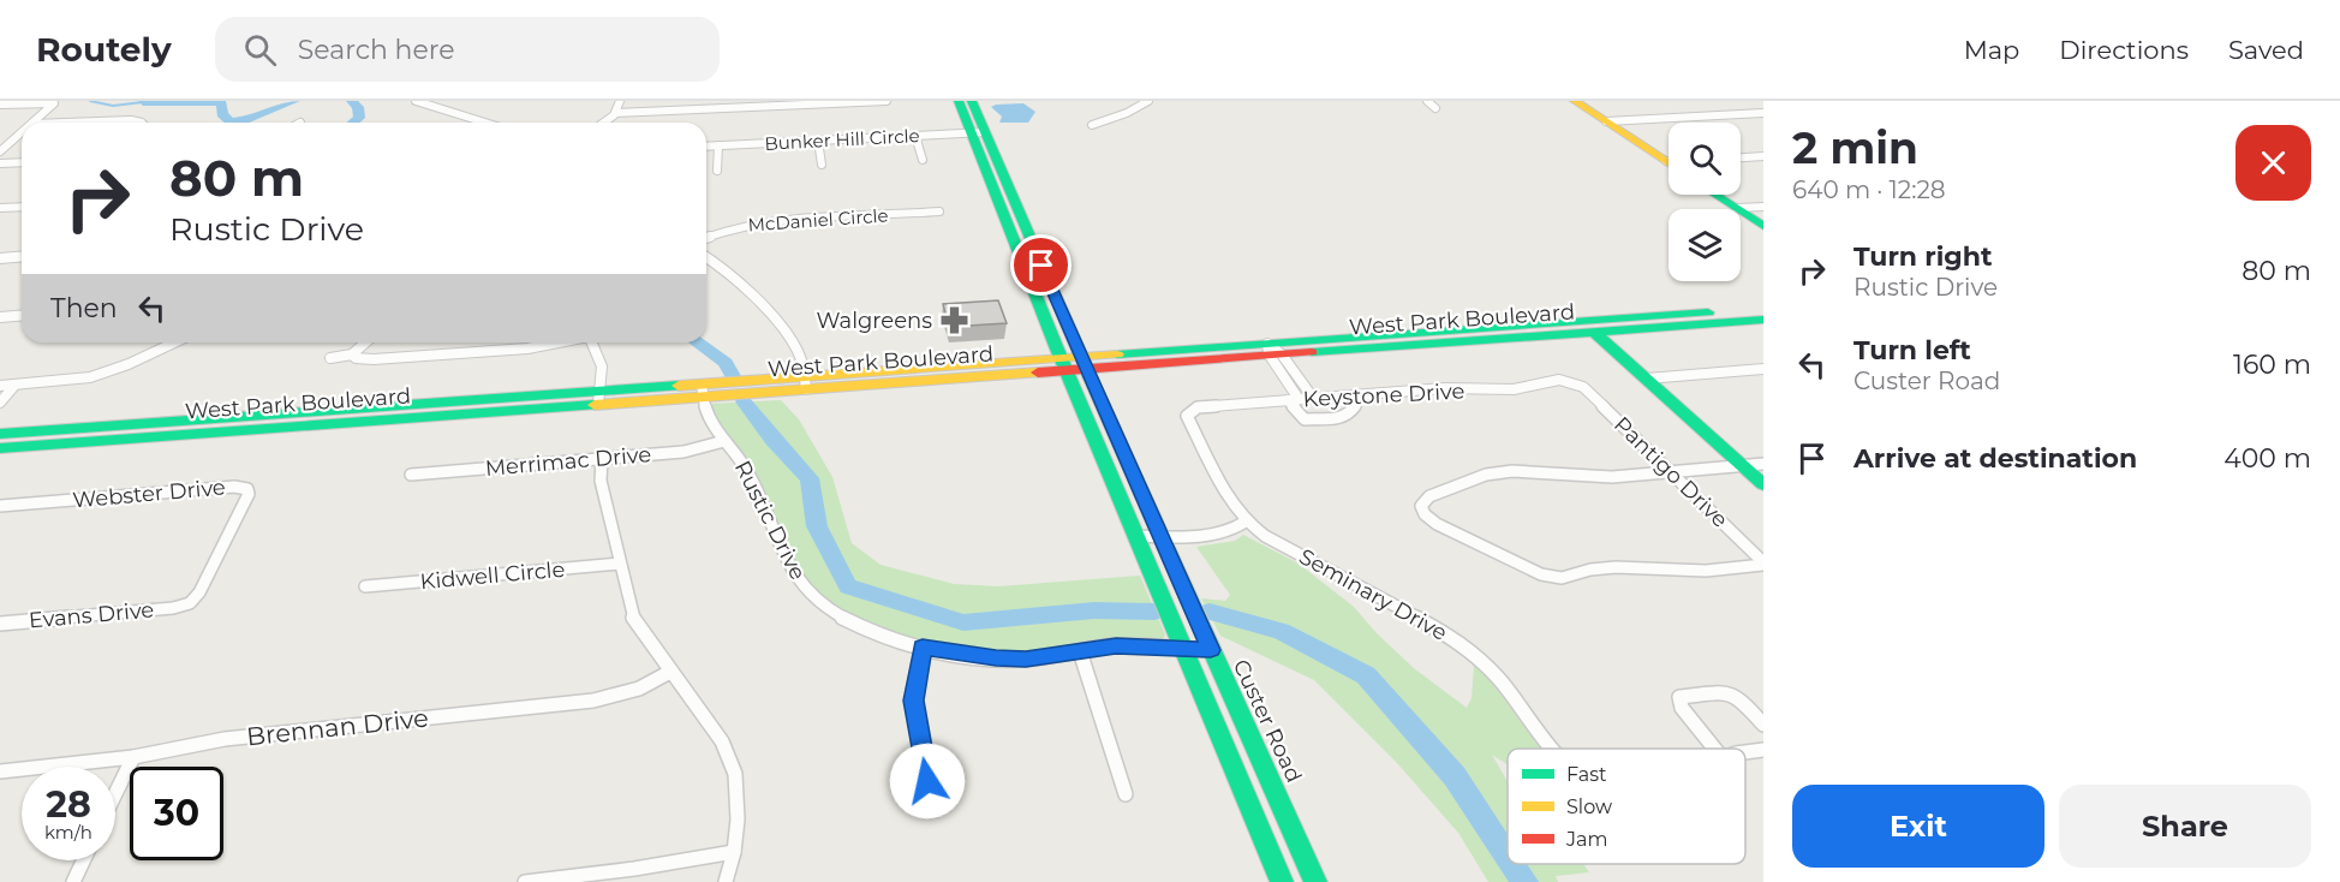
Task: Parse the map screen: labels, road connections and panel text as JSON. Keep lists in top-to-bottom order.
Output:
{
  "streets": {
    "main road": ["West Park Boulevard", "Custer Road"],
    "street": [
      "Bunker Hill Circle",
      "McDaniel Circle",
      "Keystone Drive",
      "Merrimac Drive",
      "Pantigo Drive",
      "Webster Drive",
      "Rustic Drive",
      "Kidwell Circle",
      "Seminary Drive",
      "Evans Drive",
      "Brennan Drive"
    ]
  },
  "crossings": [
    ["Bunker Hill Circle", "Custer Road"],
    ["West Park Boulevard", "Rustic Drive"],
    ["West Park Boulevard", "Custer Road"],
    ["Keystone Drive", "Pantigo Drive"],
    ["Keystone Drive", "Seminary Drive"],
    ["Merrimac Drive", "Rustic Drive"],
    ["Webster Drive", "Evans Drive"],
    ["Rustic Drive", "Custer Road"]
  ],
  "places": {
    "pharmacy": ["Walgreens"]
  },
  "legend": ["Fast", "Slow", "Jam"],
  "page": {
    "header": "Routely",
    "search": "Search here",
    "nav": ["Map", "Directions", "Saved"],
    "heading": ["2 min", "640 m · 12:28"],
    "turn": ["80 m", "Rustic Drive"],
    "list": [
      {
        "name": "Turn right",
        "note": "Rustic Drive",
        "value": "80 m"
      },
      {
        "name": "Turn left",
        "note": "Custer Road",
        "value": "160 m"
      },
      {
        "name": "Arrive at destination",
        "value": "400 m"
      }
    ],
    "then": "Then",
    "speed": "28 km/h",
    "limit": "30",
    "buttons": ["Exit", "Share"]
  }
}
